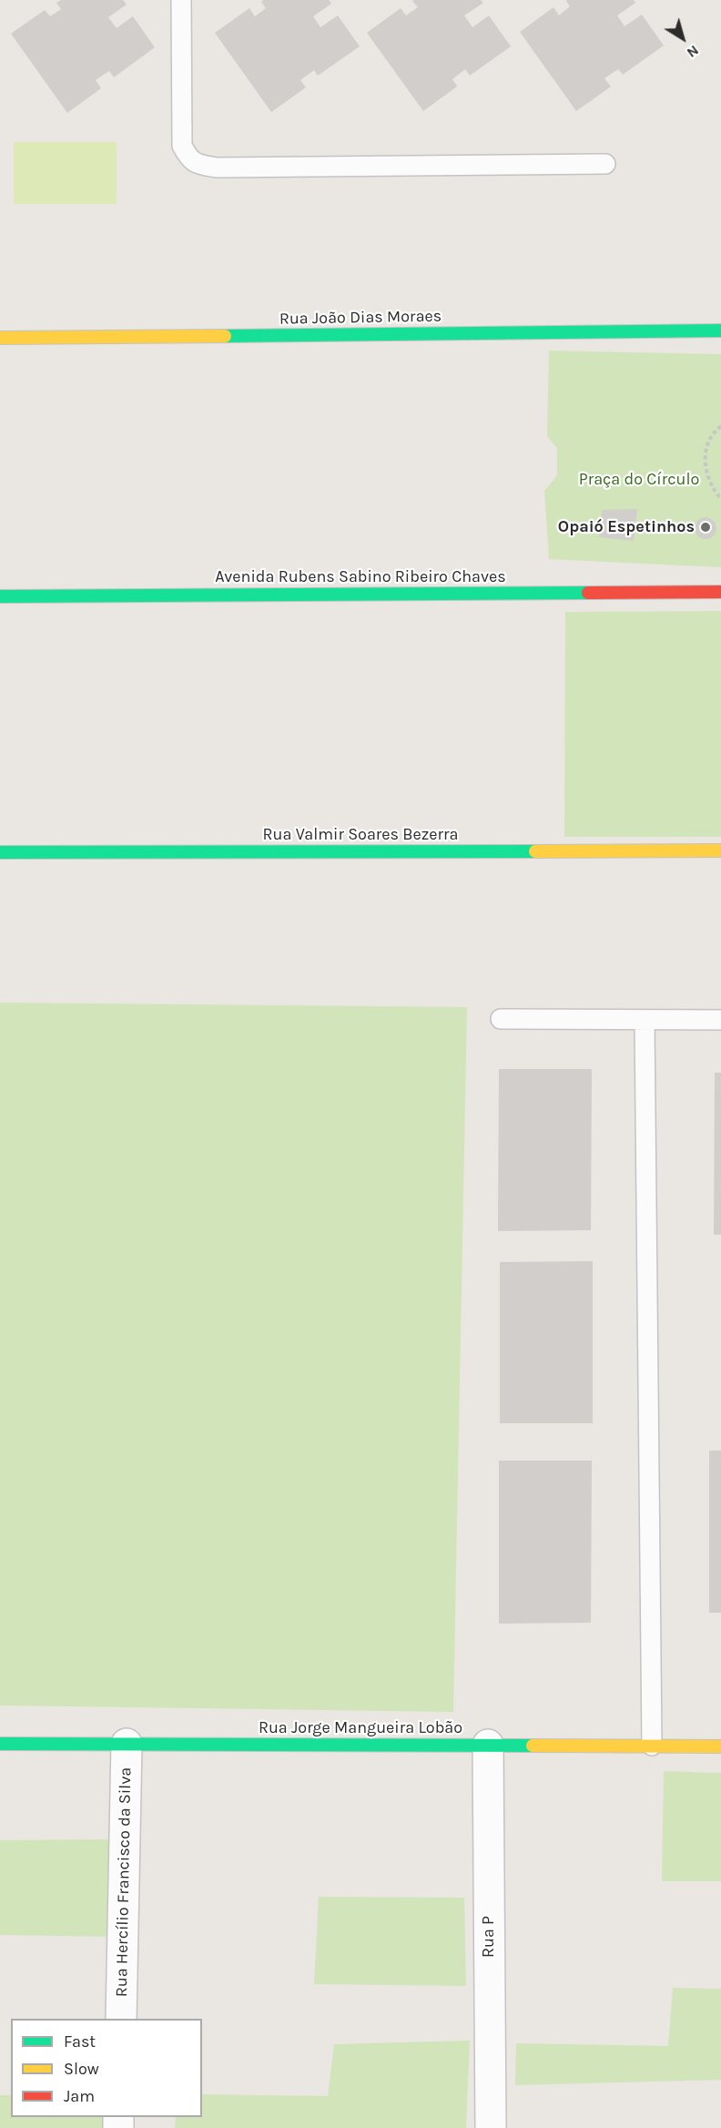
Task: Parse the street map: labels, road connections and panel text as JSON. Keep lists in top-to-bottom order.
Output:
{
  "streets": {
    "street": [
      "Rua João Dias Moraes",
      "Avenida Rubens Sabino Ribeiro Chaves",
      "Rua Valmir Soares Bezerra",
      "Rua Jorge Mangueira Lobão",
      "Rua Hercílio Francisco da Silva",
      "Rua P"
    ]
  },
  "crossings": [
    ["Rua Jorge Mangueira Lobão", "Rua Hercílio Francisco da Silva"],
    ["Rua Jorge Mangueira Lobão", "Rua P"]
  ],
  "parks": ["Praça do Círculo"],
  "places": ["Opaió Espetinhos"],
  "legend": ["Fast", "Slow", "Jam"],
  "north": "bottom right"
}
